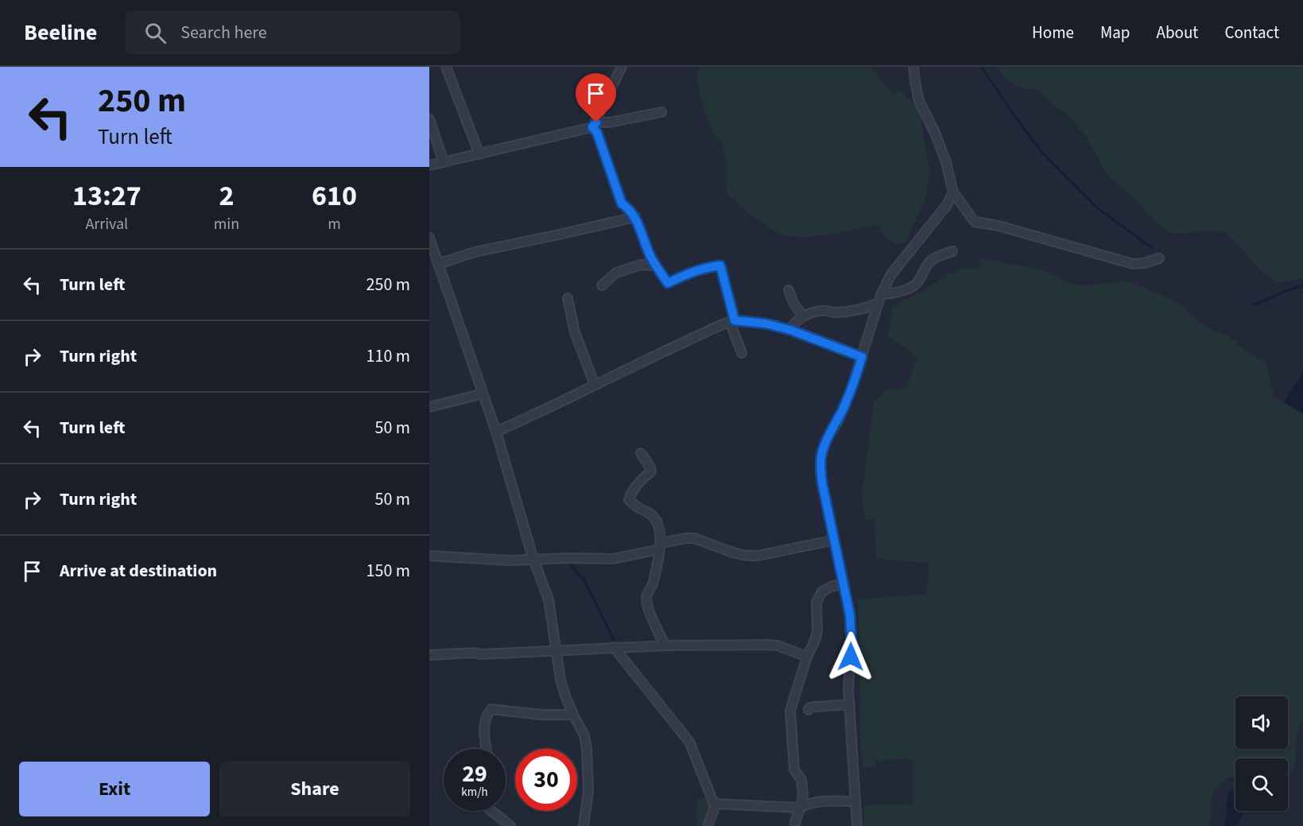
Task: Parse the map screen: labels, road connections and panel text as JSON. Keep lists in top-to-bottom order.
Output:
{
  "page": {
    "header": "Beeline",
    "search": "Search here",
    "nav": [
      "Home",
      "Map",
      "About",
      "Contact"
    ],
    "turn": ["250 m", "Turn left"],
    "eta": [
      "13:27",
      "Arrival",
      "2",
      "min",
      "610",
      "m"
    ],
    "list": [
      {
        "name": "Turn left",
        "value": "250 m"
      },
      {
        "name": "Turn right",
        "value": "110 m"
      },
      {
        "name": "Turn left",
        "value": "50 m"
      },
      {
        "name": "Turn right",
        "value": "50 m"
      },
      {
        "name": "Arrive at destination",
        "value": "150 m"
      }
    ],
    "speed": "29 km/h",
    "limit": "30",
    "buttons": ["Exit", "Share"]
  }
}
